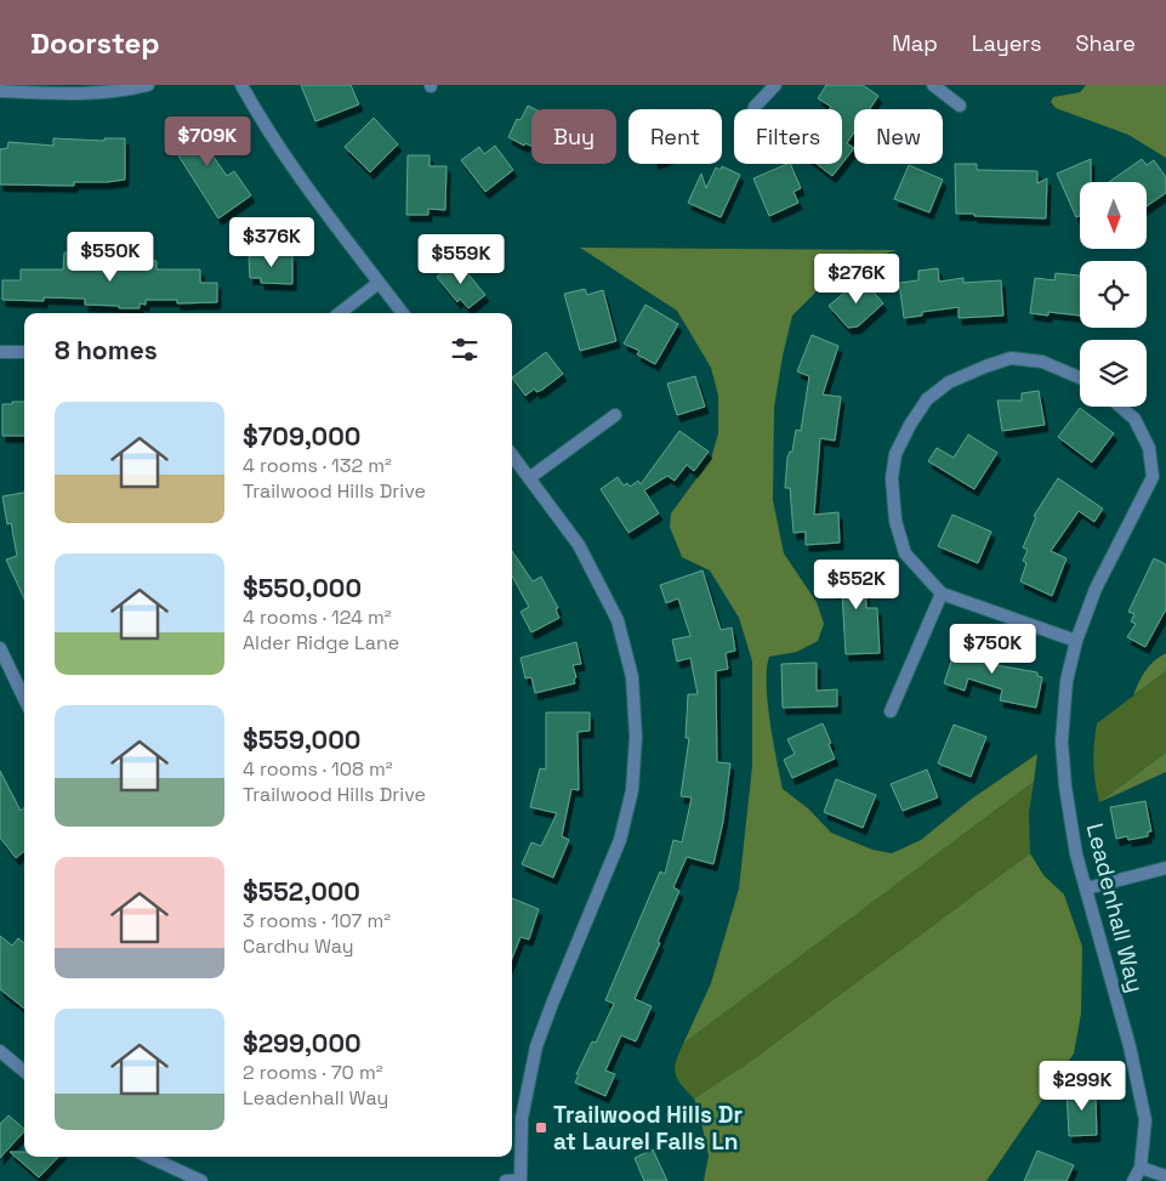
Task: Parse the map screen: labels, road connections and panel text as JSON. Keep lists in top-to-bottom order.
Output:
{
  "streets": {
    "street": ["Leadenhall Way"]
  },
  "places": {
    "transit": ["Trailwood Hills Dr at Laurel Falls Ln"]
  },
  "north": "bottom",
  "page": {
    "header": "Doorstep",
    "nav": ["Map", "Layers", "Share"],
    "chip": [
      "Buy",
      "Rent",
      "Filters",
      "New"
    ],
    "price": [
      "$709K",
      "$376K",
      "$550K",
      "$559K",
      "$276K",
      "$552K",
      "$750K",
      "$299K"
    ],
    "heading": "8 homes",
    "list": [
      {
        "name": "$709,000",
        "note": "4 rooms · 132 m² · Trailwood Hills Drive"
      },
      {
        "name": "$550,000",
        "note": "4 rooms · 124 m² · Alder Ridge Lane"
      },
      {
        "name": "$559,000",
        "note": "4 rooms · 108 m² · Trailwood Hills Drive"
      },
      {
        "name": "$552,000",
        "note": "3 rooms · 107 m² · Cardhu Way"
      },
      {
        "name": "$299,000",
        "note": "2 rooms · 70 m² · Leadenhall Way"
      }
    ]
  }
}
